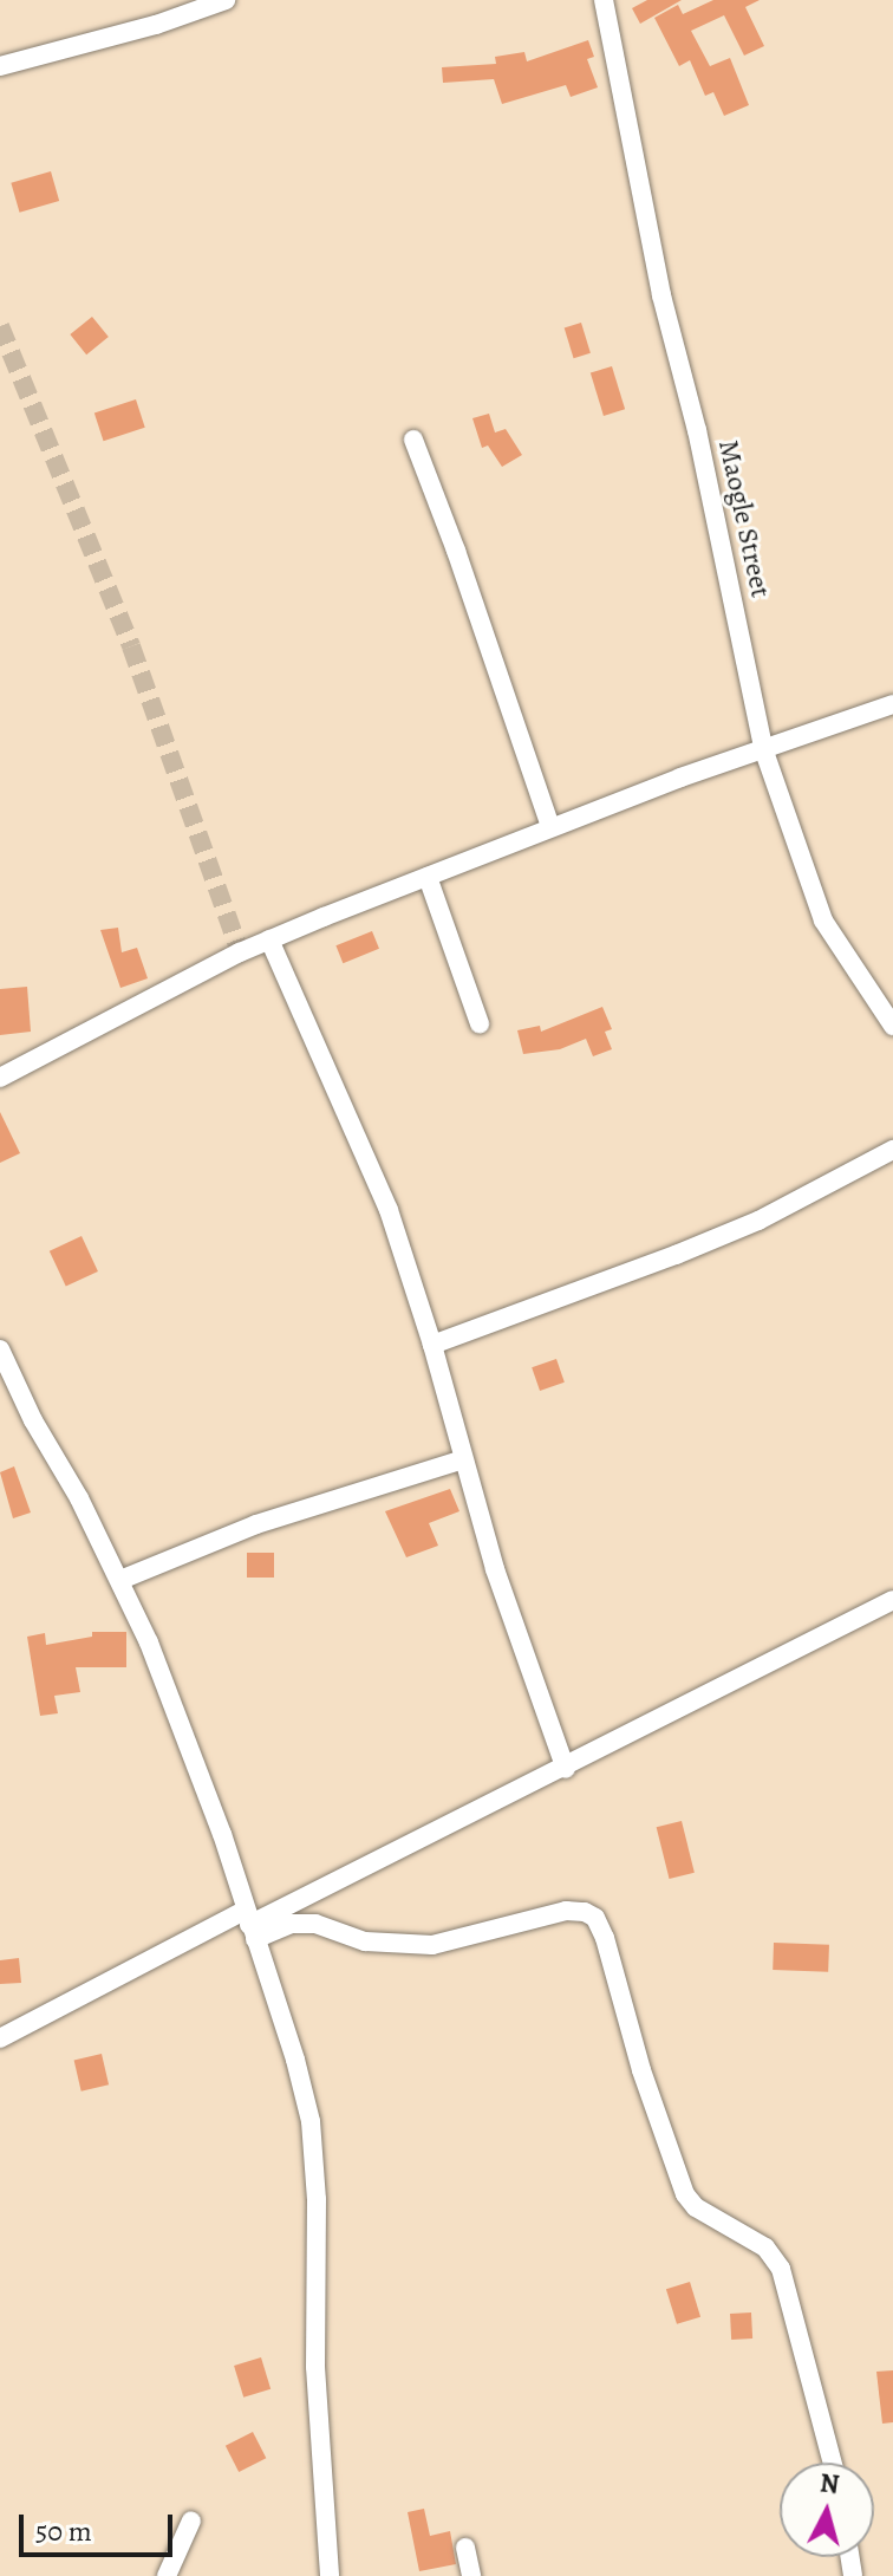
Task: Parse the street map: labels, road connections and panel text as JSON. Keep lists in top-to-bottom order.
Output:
{
  "streets": {
    "street": ["Maogle Street"]
  },
  "scale_bar": "50 m",
  "north": "top"
}
